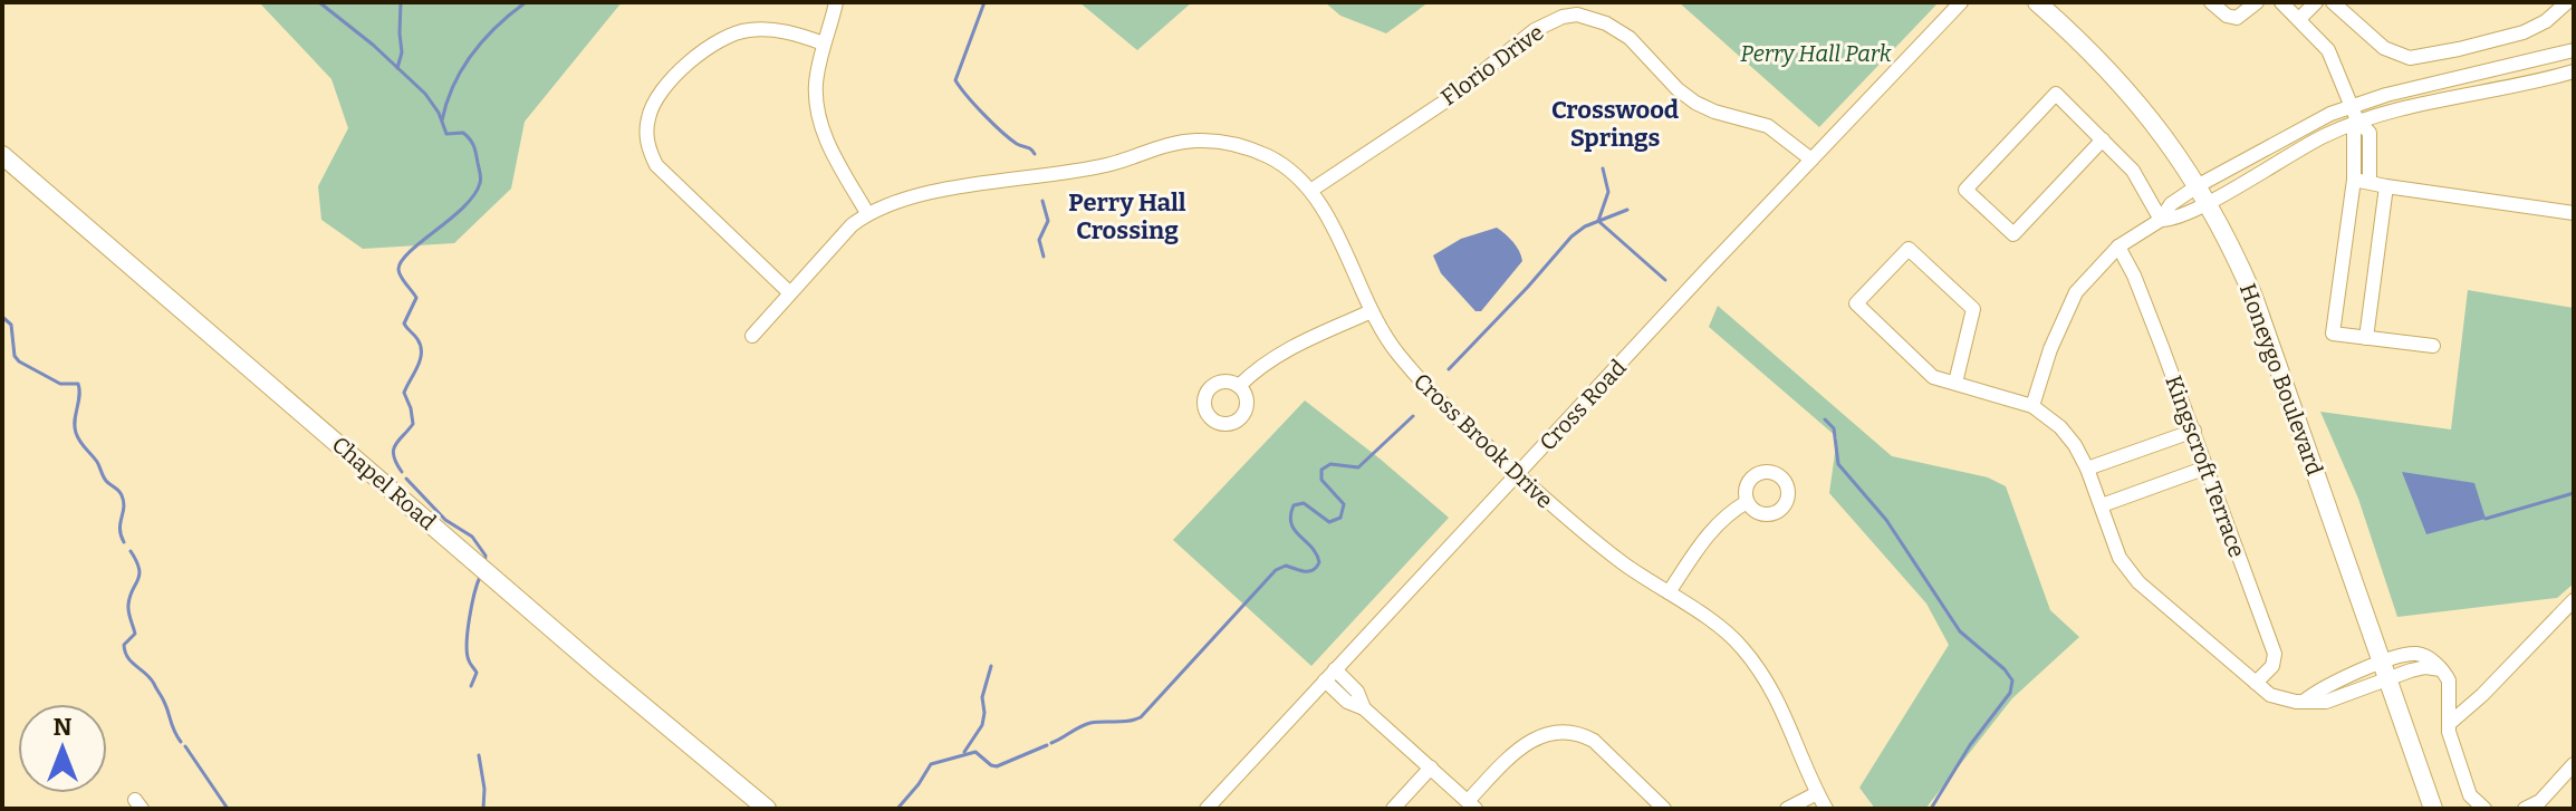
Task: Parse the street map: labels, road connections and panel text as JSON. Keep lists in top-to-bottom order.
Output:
{
  "streets": {
    "street": [
      "Florio Drive",
      "Honeygo Boulevard",
      "Cross Road",
      "Cross Brook Drive",
      "Kingscroft Terrace",
      "Chapel Road"
    ]
  },
  "crossings": [
    ["Florio Drive", "Cross Road"],
    ["Florio Drive", "Cross Brook Drive"],
    ["Cross Road", "Cross Brook Drive"]
  ],
  "districts": ["Crosswood Springs", "Perry Hall Crossing"],
  "parks": ["Perry Hall Park"],
  "north": "top"
}
